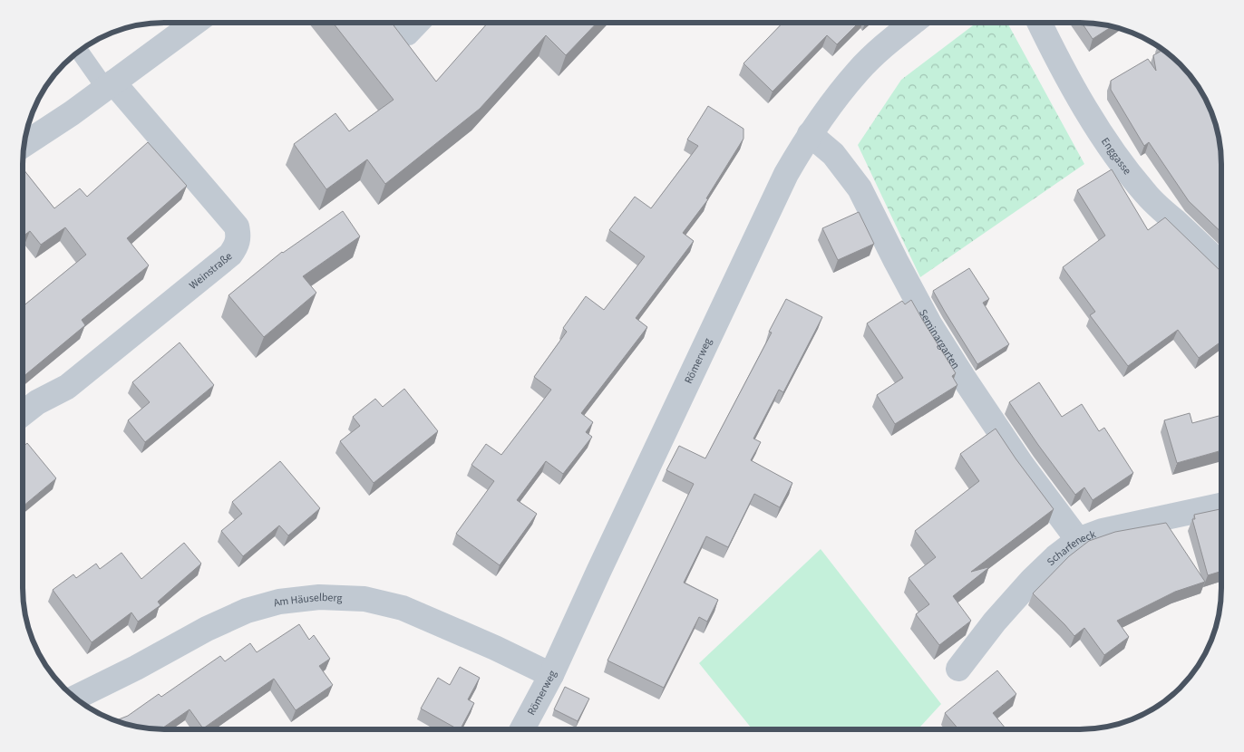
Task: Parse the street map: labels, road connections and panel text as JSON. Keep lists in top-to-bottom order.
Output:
{
  "streets": {
    "street": [
      "Enggasse",
      "Weinstraße",
      "Seminargarten",
      "Römerweg",
      "Scharfeneck",
      "Am Häuselberg"
    ]
  },
  "crossings": [
    ["Seminargarten", "Römerweg"],
    ["Seminargarten", "Scharfeneck"],
    ["Römerweg", "Am Häuselberg"]
  ]
}
